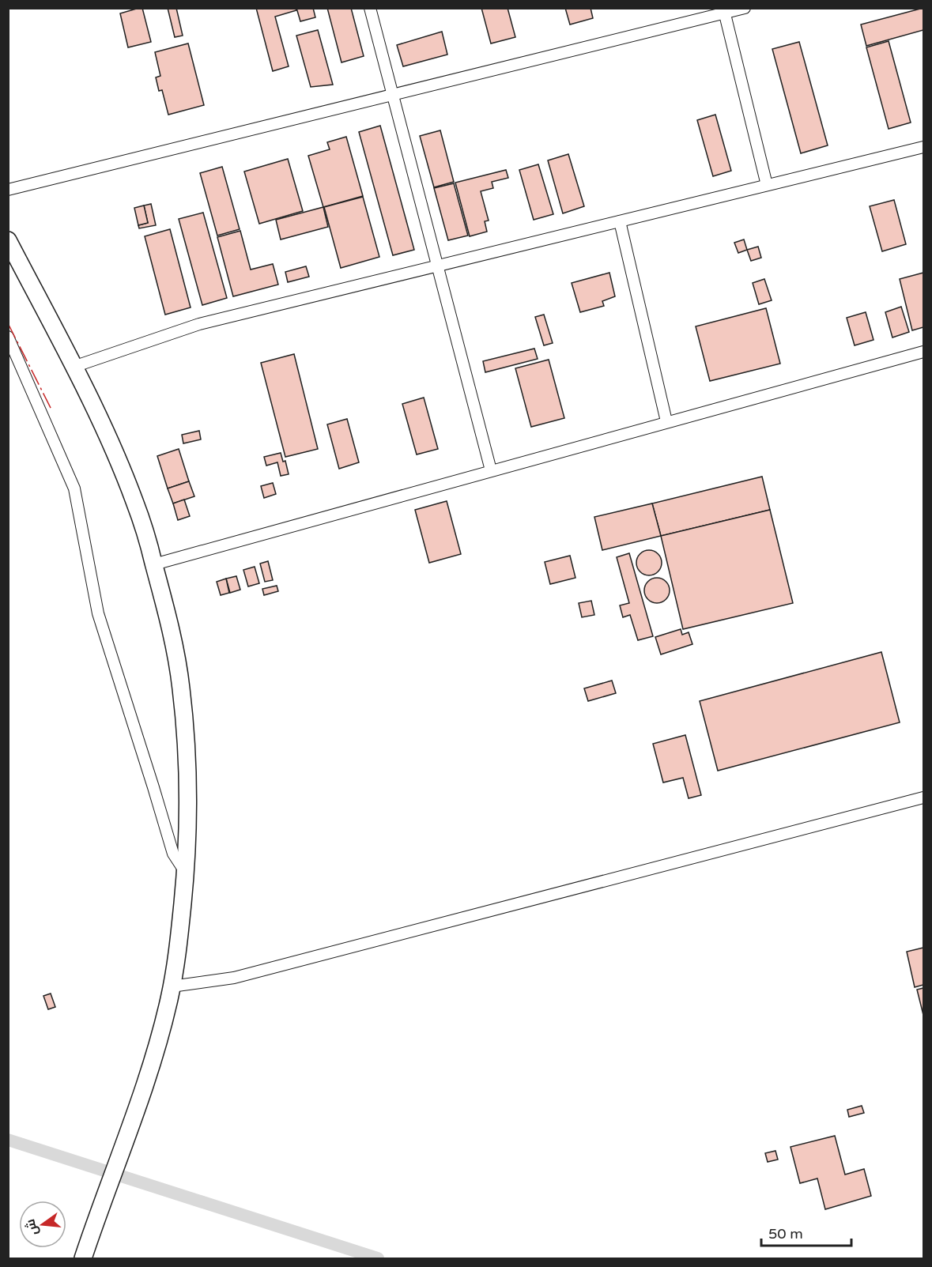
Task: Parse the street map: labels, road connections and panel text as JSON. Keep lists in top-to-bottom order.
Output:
{
  "scale_bar": "50 m",
  "north": "left"
}
